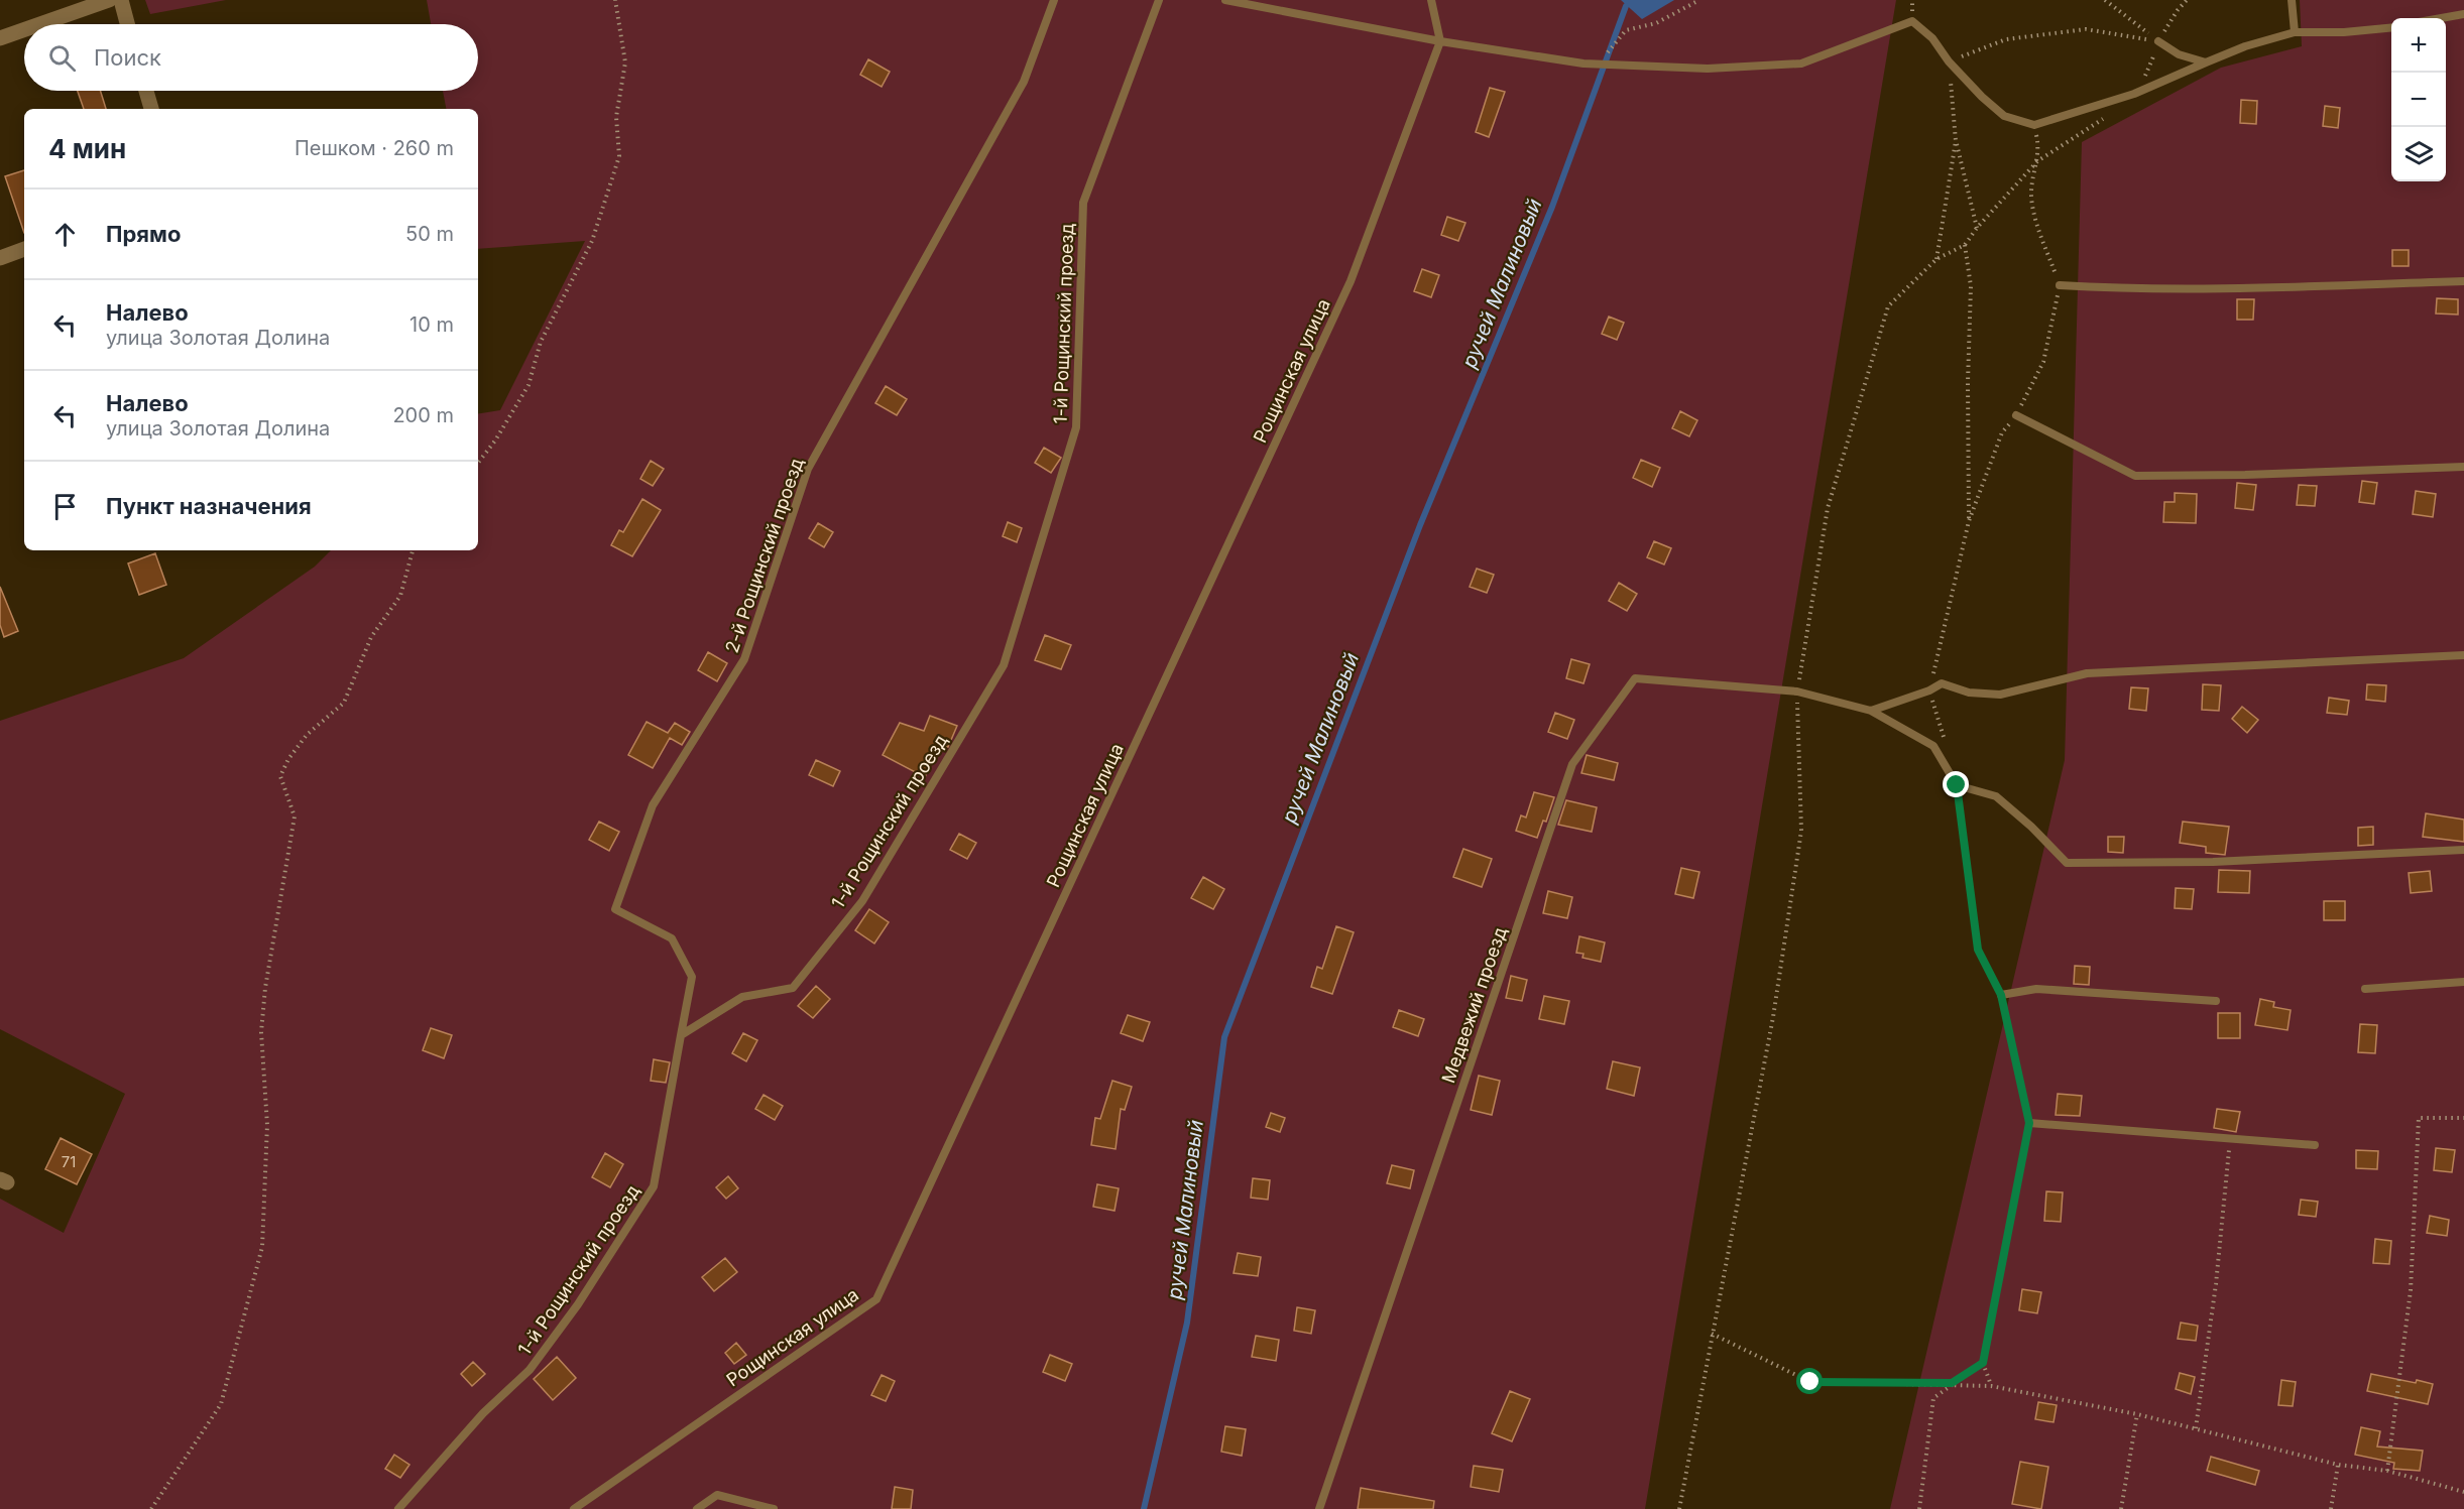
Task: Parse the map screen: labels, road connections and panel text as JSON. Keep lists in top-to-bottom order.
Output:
{
  "streets": {
    "lane": [
      "1-й Рощинский проезд",
      "Рощинская улица",
      "2-й Рощинский проезд",
      "Медвежий проезд"
    ]
  },
  "crossings": [
    ["1-й Рощинский проезд", "2-й Рощинский проезд"]
  ],
  "water": ["ручей Малиновый"],
  "house_numbers": ["71"],
  "page": {
    "map_buttons": ["+", "−"],
    "search": "Поиск",
    "heading": ["4 мин", "Пешком · 260 m"],
    "list": [
      ["Прямо", "50 m"],
      ["Налево", "улица Золотая Долина", "10 m"],
      ["Налево", "улица Золотая Долина", "200 m"],
      "Пункт назначения"
    ]
  }
}
